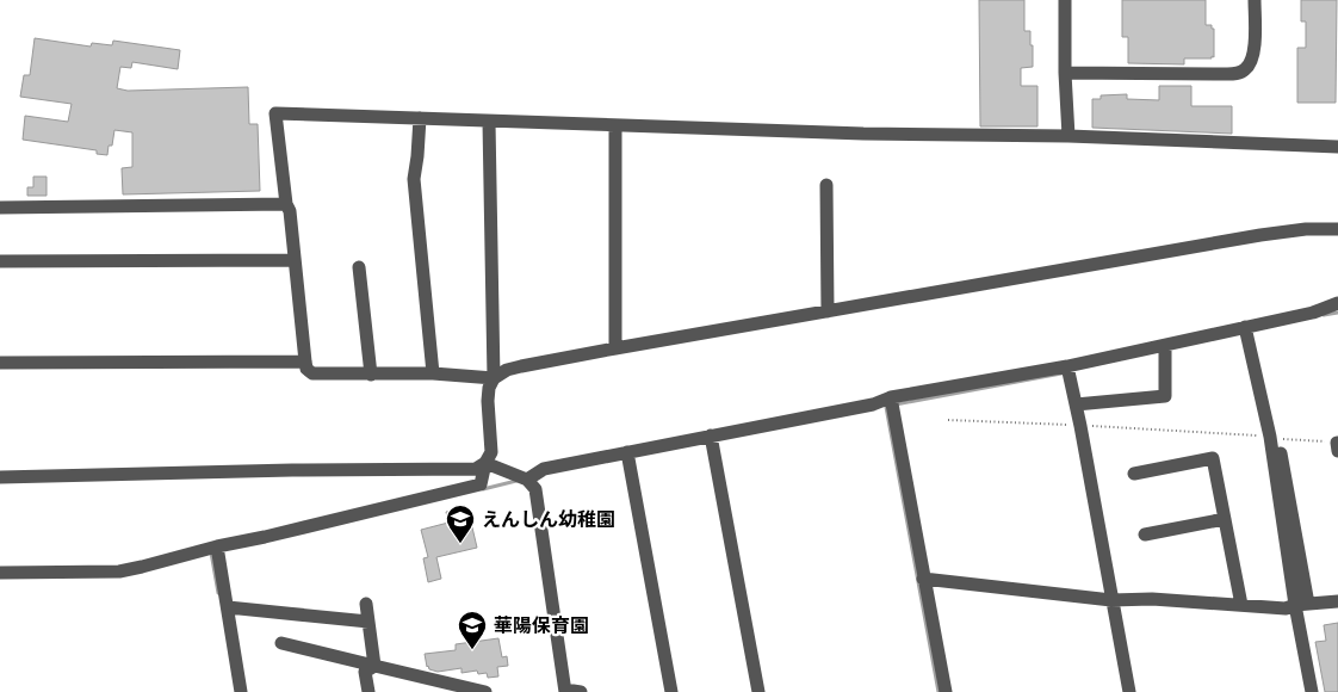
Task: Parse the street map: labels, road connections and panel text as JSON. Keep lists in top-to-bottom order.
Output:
{
  "places": {
    "school or university": ["えんしん幼稚園", "華陽保育園"]
  }
}
